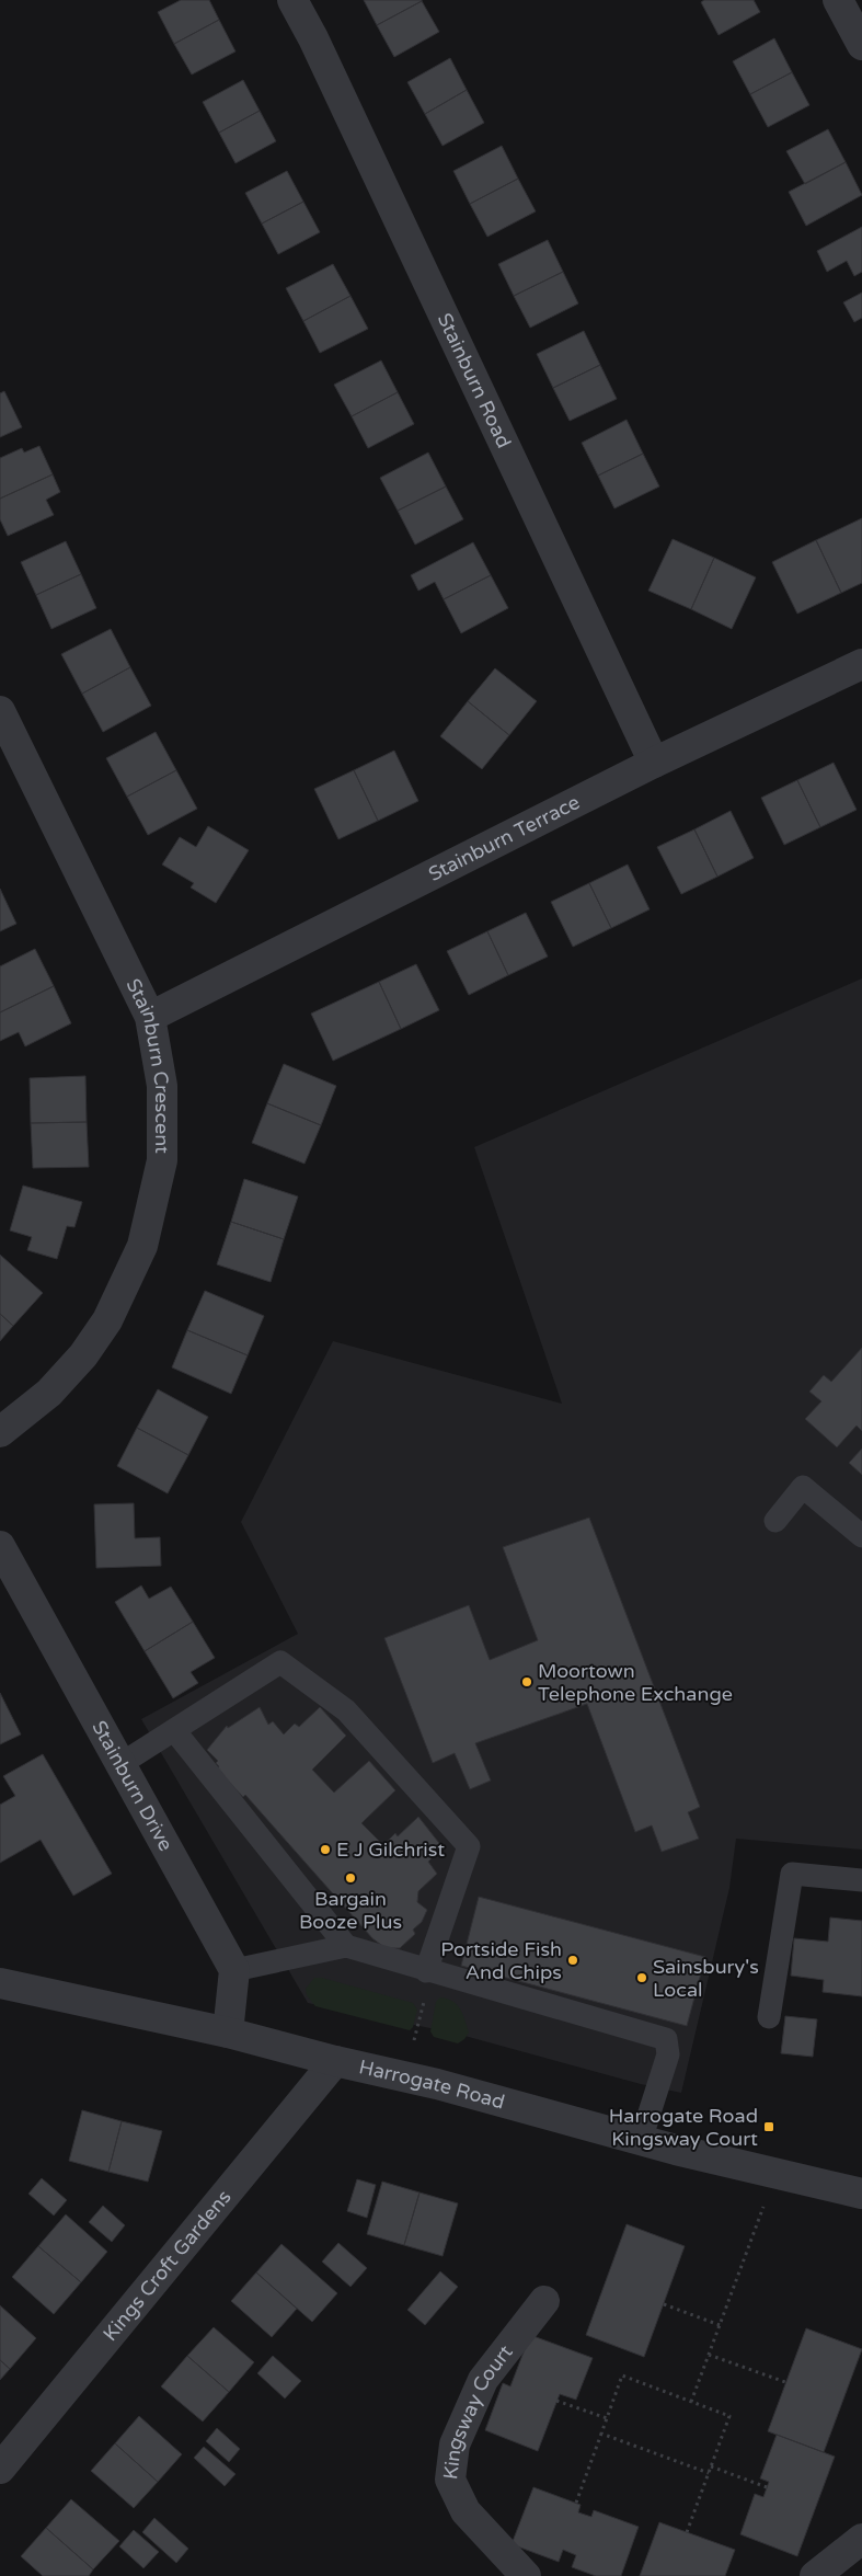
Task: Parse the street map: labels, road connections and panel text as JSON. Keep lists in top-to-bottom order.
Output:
{
  "streets": {
    "street": [
      "Stainburn Road",
      "Stainburn Terrace",
      "Stainburn Crescent",
      "Stainburn Drive",
      "Harrogate Road",
      "Kings Croft Gardens",
      "Kingsway Court"
    ]
  },
  "crossings": [
    ["Stainburn Road", "Stainburn Terrace"],
    ["Stainburn Terrace", "Stainburn Crescent"],
    ["Harrogate Road", "Kings Croft Gardens"]
  ],
  "places": {
    "other": [
      "Moortown Telephone Exchange",
      "E J Gilchrist",
      "Bargain Booze Plus",
      "Portside Fish And Chips",
      "Sainsbury's Local"
    ],
    "transit": ["Harrogate Road Kingsway Court"]
  }
}
